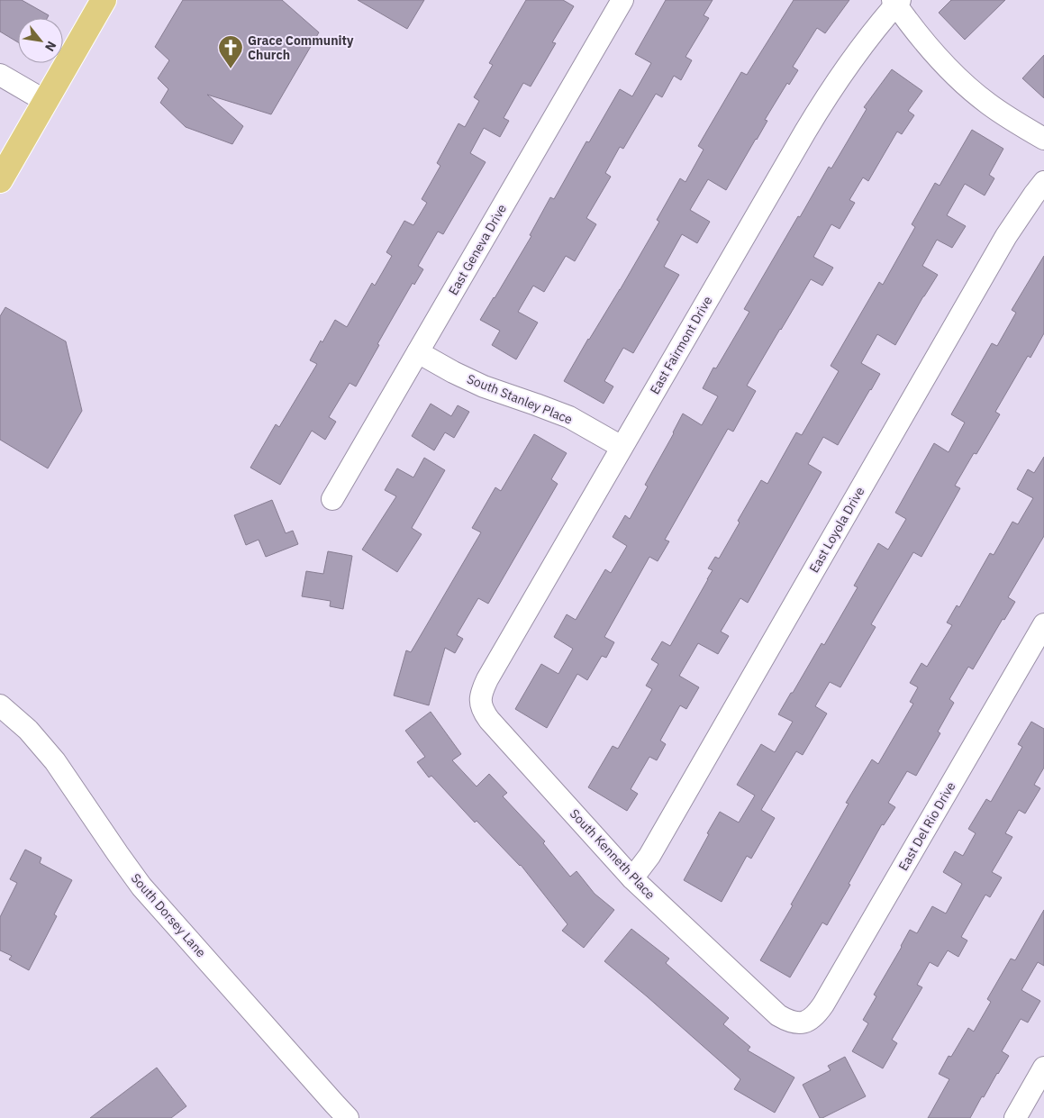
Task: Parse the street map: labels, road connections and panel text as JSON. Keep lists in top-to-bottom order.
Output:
{
  "streets": {
    "street": [
      "East Geneva Drive",
      "East Fairmont Drive",
      "South Stanley Place",
      "East Loyola Drive",
      "East Del Rio Drive",
      "South Kenneth Place",
      "South Dorsey Lane"
    ]
  },
  "crossings": [
    ["East Geneva Drive", "South Stanley Place"],
    ["East Fairmont Drive", "South Stanley Place"],
    ["East Fairmont Drive", "South Kenneth Place"],
    ["East Loyola Drive", "South Kenneth Place"],
    ["East Del Rio Drive", "South Kenneth Place"]
  ],
  "places": {
    "church": ["Grace Community Church"]
  },
  "north": "bottom right"
}
